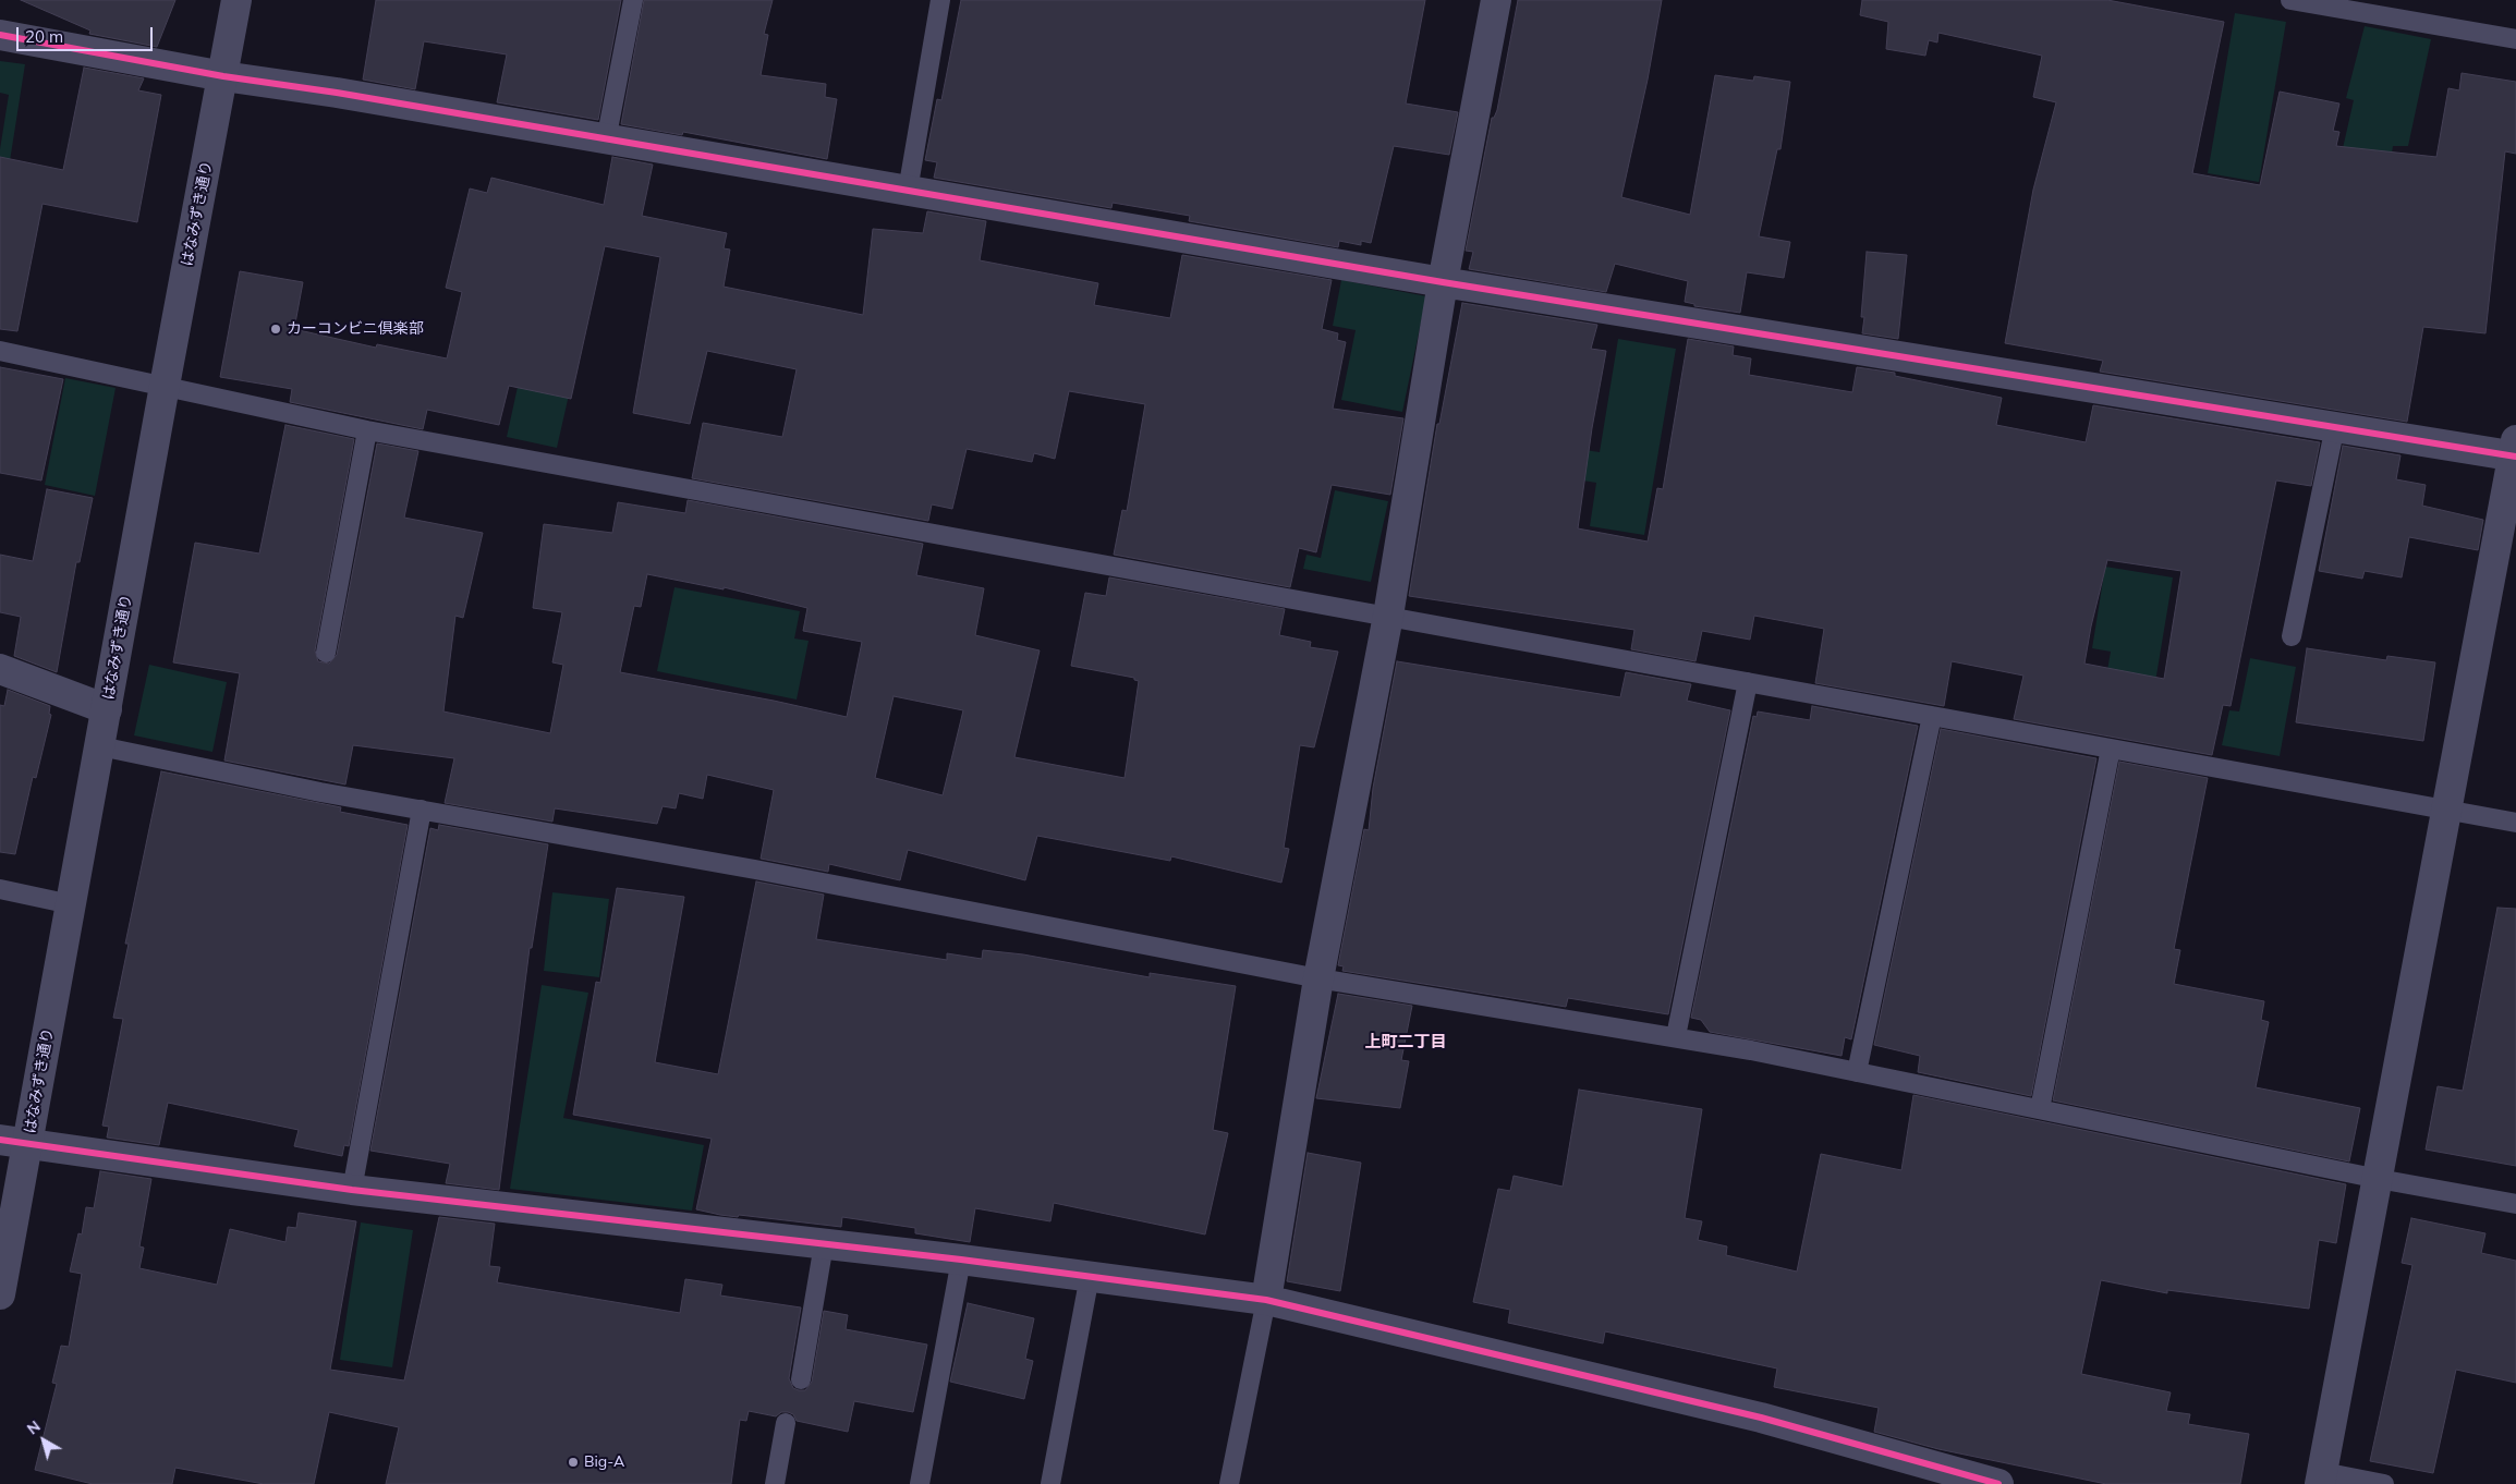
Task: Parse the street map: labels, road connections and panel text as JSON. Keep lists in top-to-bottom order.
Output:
{
  "streets": {
    "street": ["はなみずき通り"]
  },
  "districts": ["上町二丁目"],
  "places": ["カーコンビニ倶楽部", "Big-A"],
  "scale_bar": "20 m",
  "north": "top left"
}
